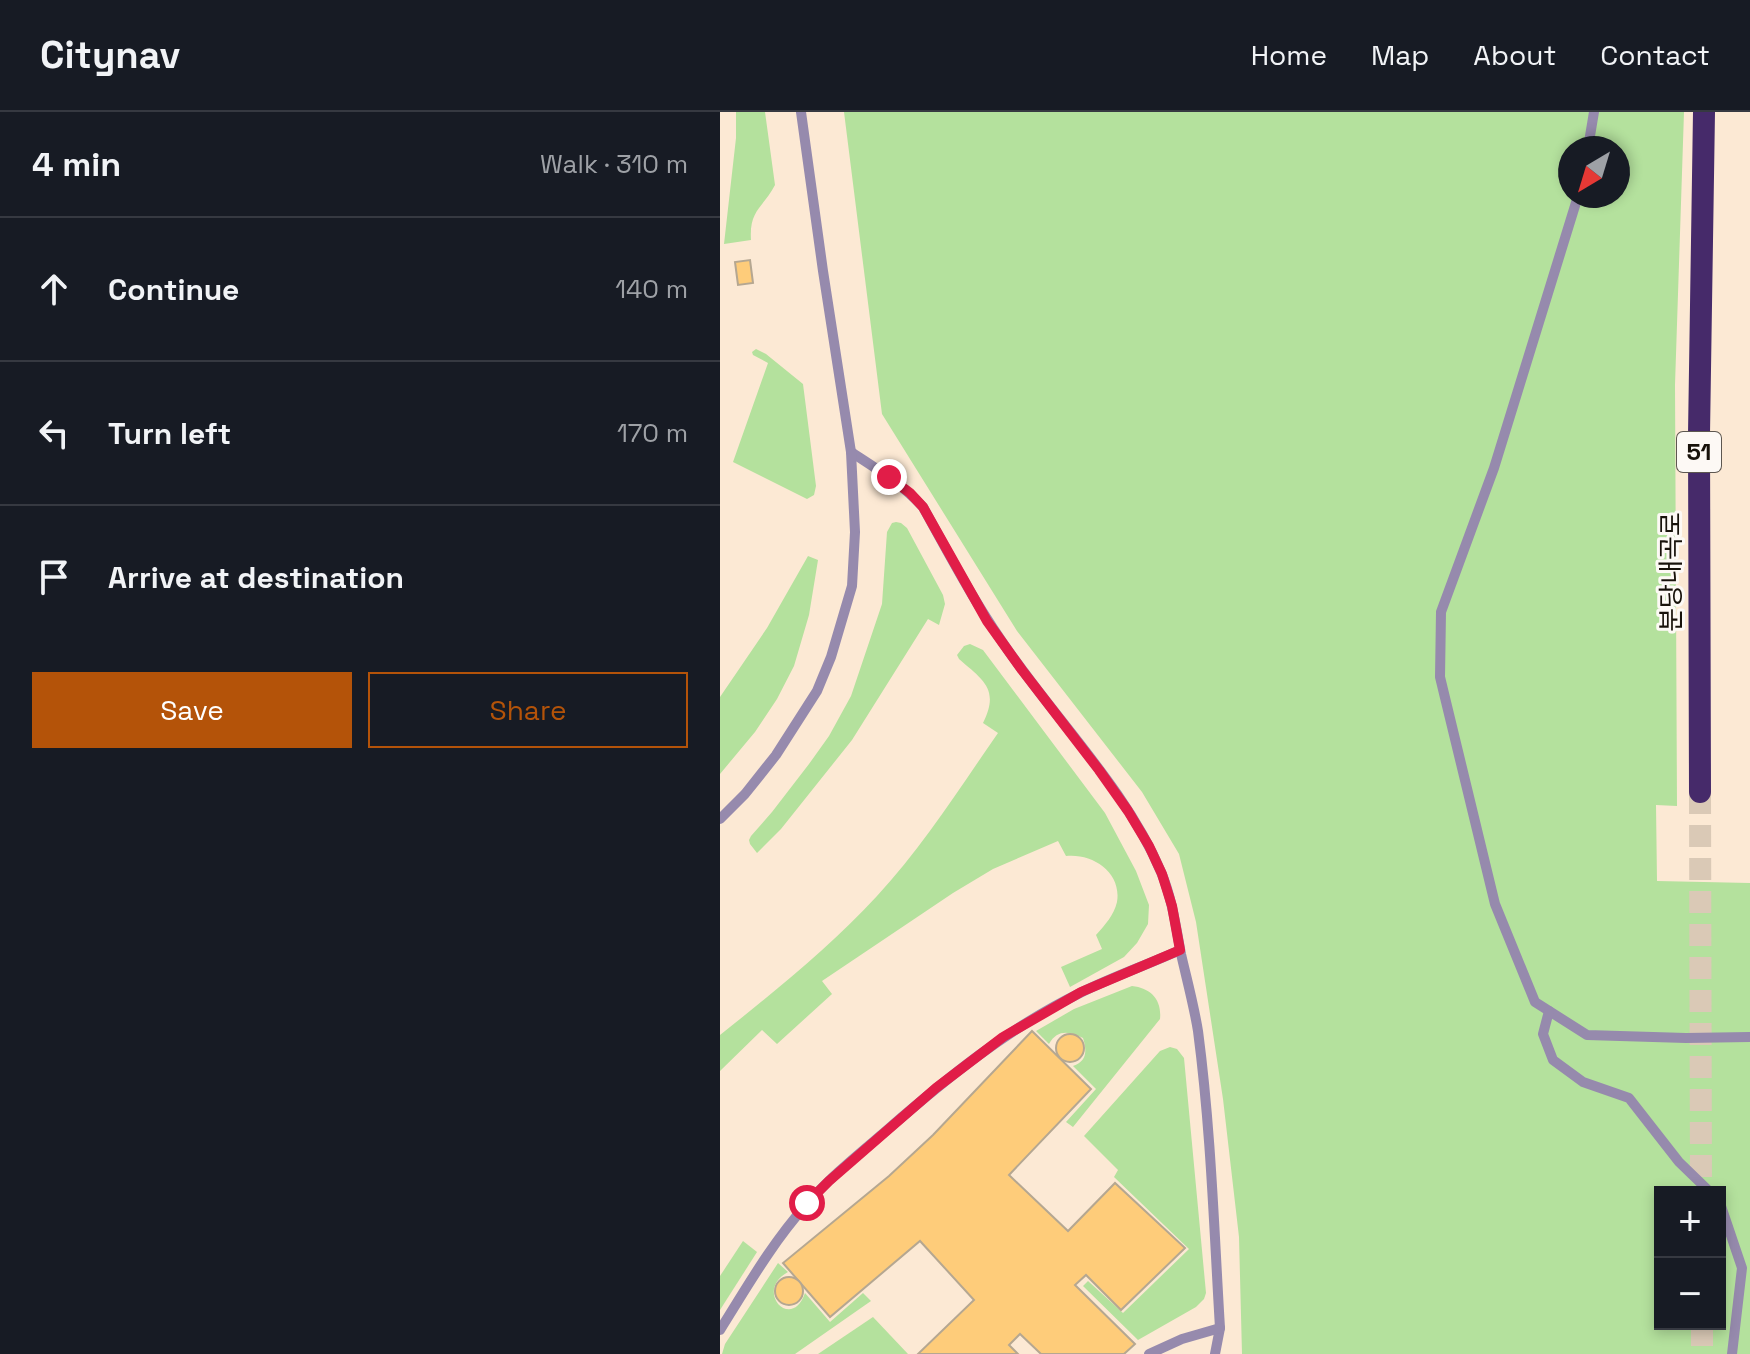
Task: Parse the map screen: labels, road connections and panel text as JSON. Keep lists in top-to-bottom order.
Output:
{
  "streets": {
    "highway": ["51", "분당내곡로"]
  },
  "north": "bottom left",
  "page": {
    "header": "Citynav",
    "nav": [
      "Home",
      "Map",
      "About",
      "Contact"
    ],
    "heading": ["4 min", "Walk · 310 m"],
    "list": [
      ["Continue", "140 m"],
      ["Turn left", "170 m"],
      "Arrive at destination"
    ],
    "buttons": ["Save", "Share"],
    "map_buttons": ["+", "−"]
  }
}
